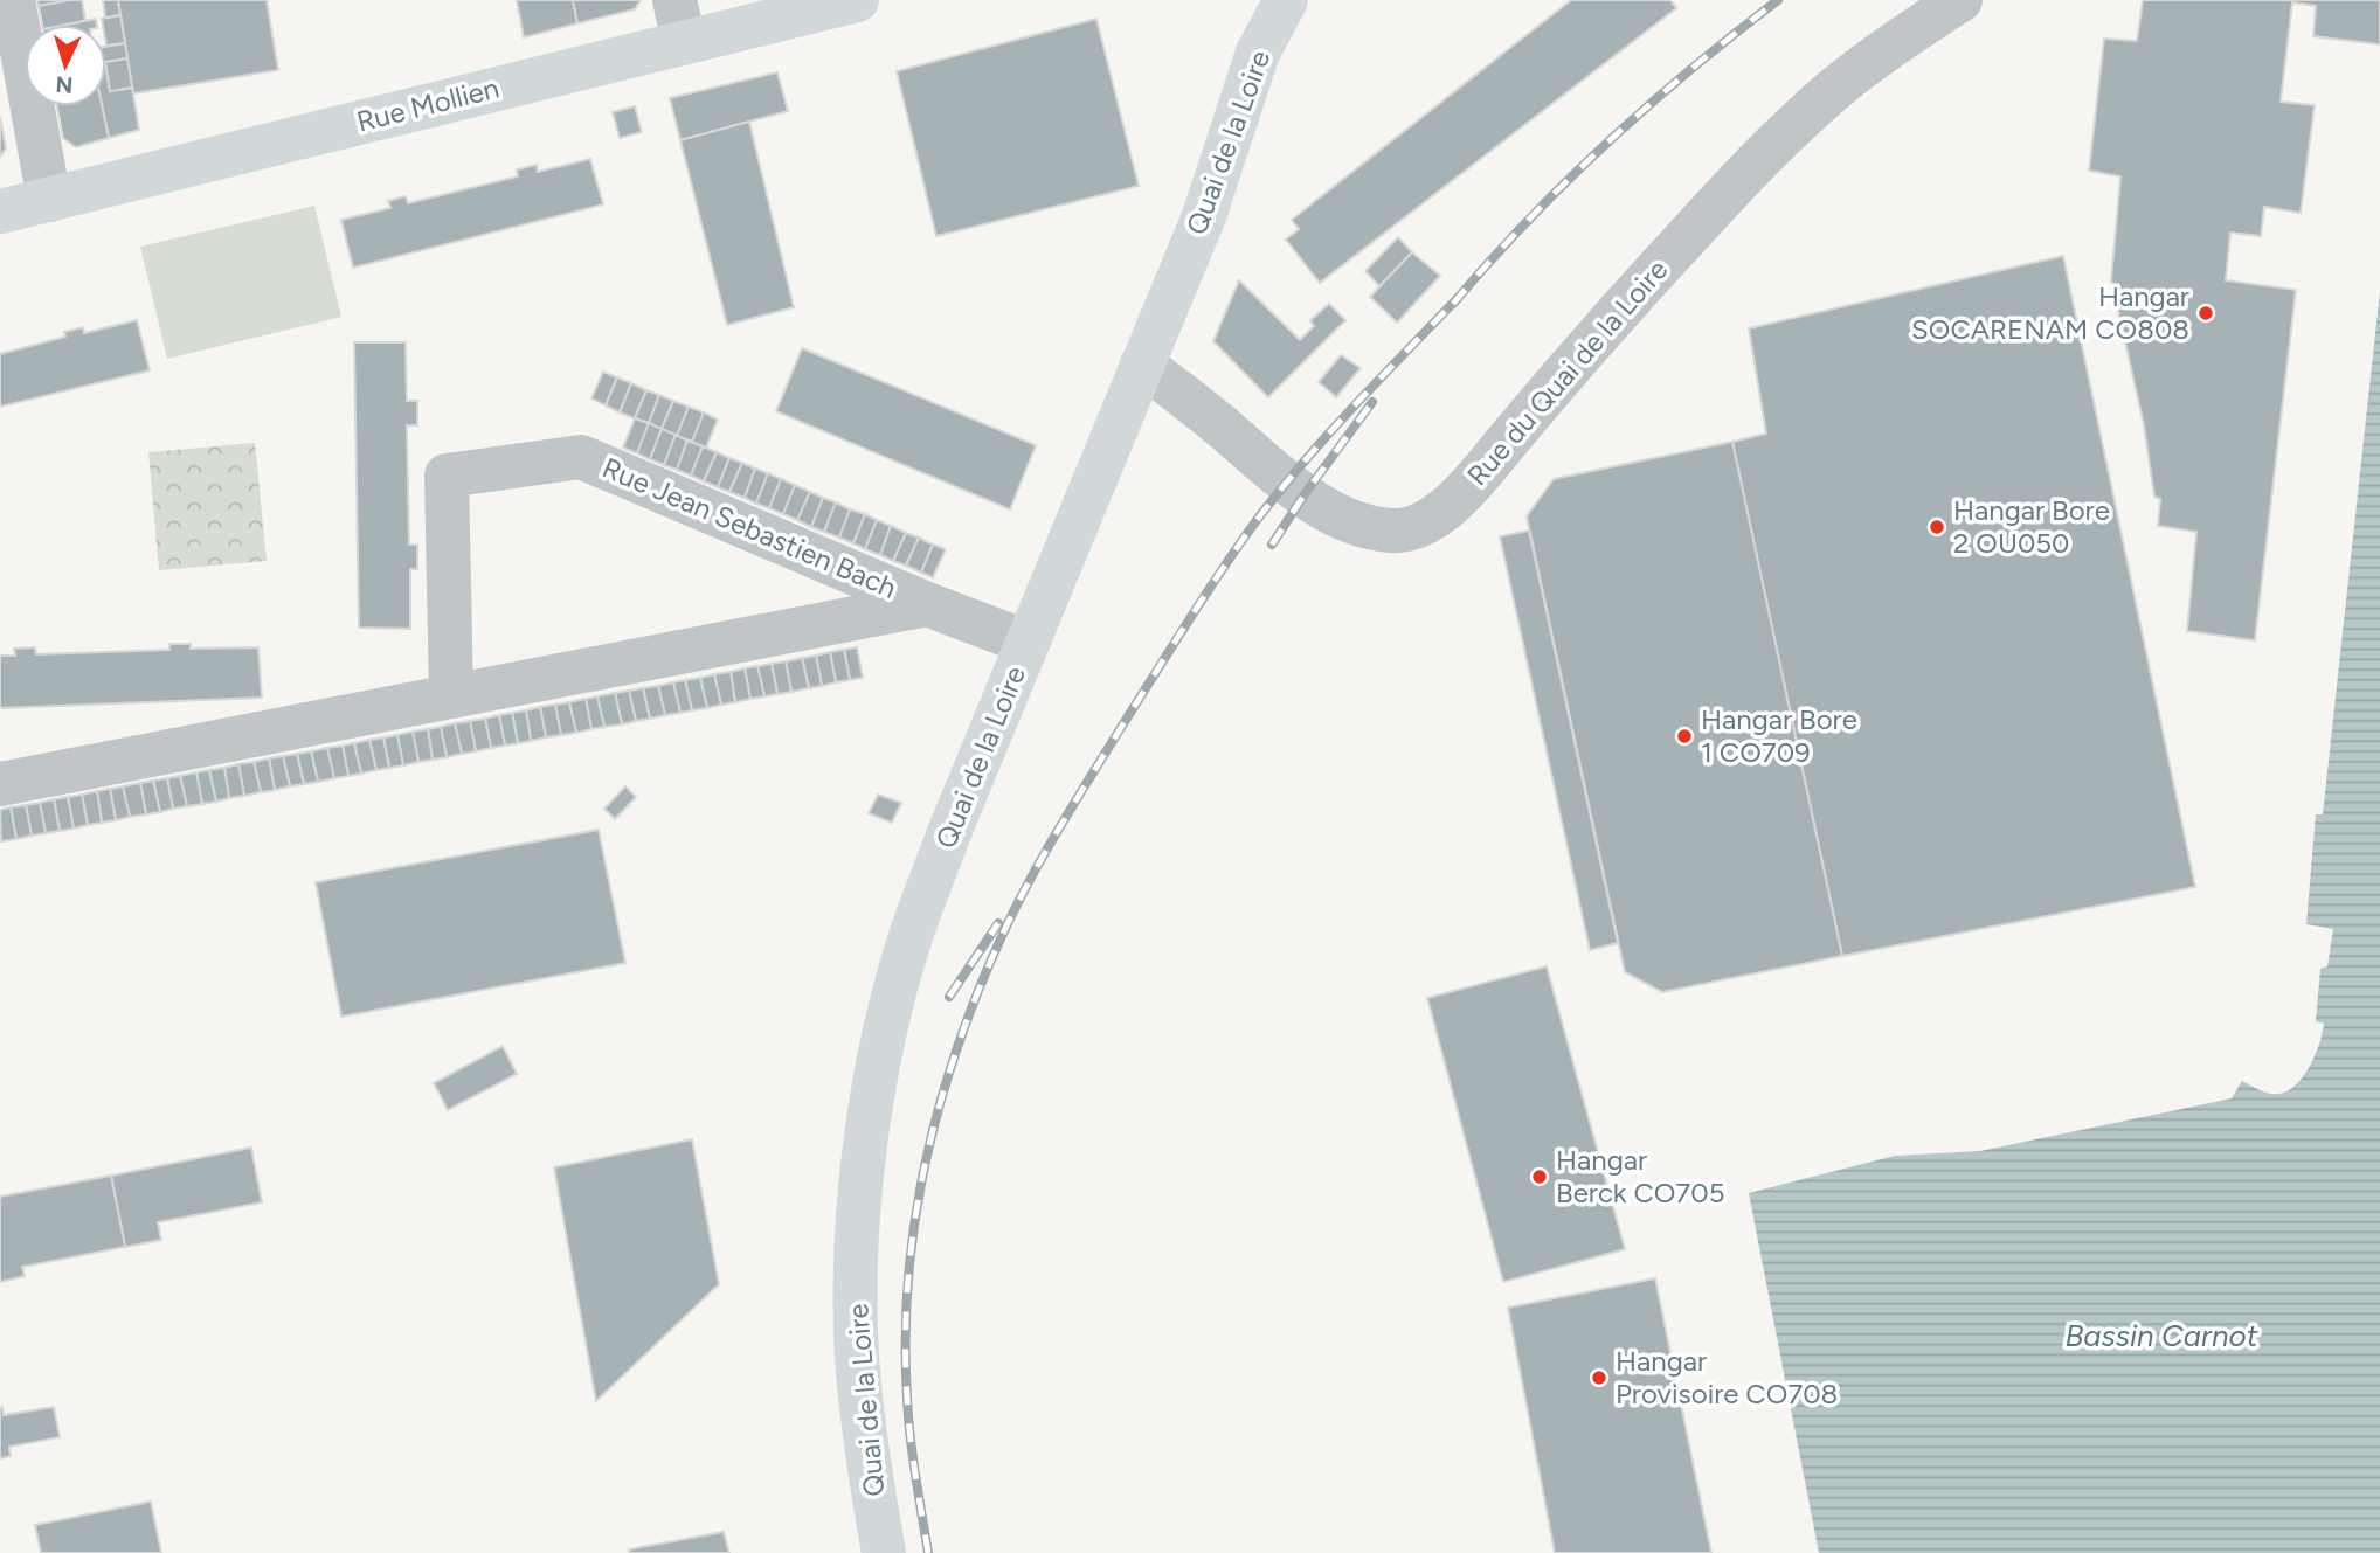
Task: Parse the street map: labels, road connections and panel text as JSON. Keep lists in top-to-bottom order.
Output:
{
  "streets": {
    "street": [
      "Rue Mollien",
      "Quai de la Loire",
      "Rue du Quai de la Loire",
      "Rue Jean Sebastien Bach"
    ]
  },
  "crossings": [
    ["Quai de la Loire", "Rue du Quai de la Loire"],
    ["Quai de la Loire", "Rue Jean Sebastien Bach"]
  ],
  "water": ["Bassin Carnot"],
  "places": [
    "Hangar SOCARENAM CO808",
    "Hangar Bore 2 OU050",
    "Hangar Bore 1 CO709",
    "Hangar Berck CO705",
    "Hangar Provisoire CO708"
  ],
  "north": "bottom"
}
